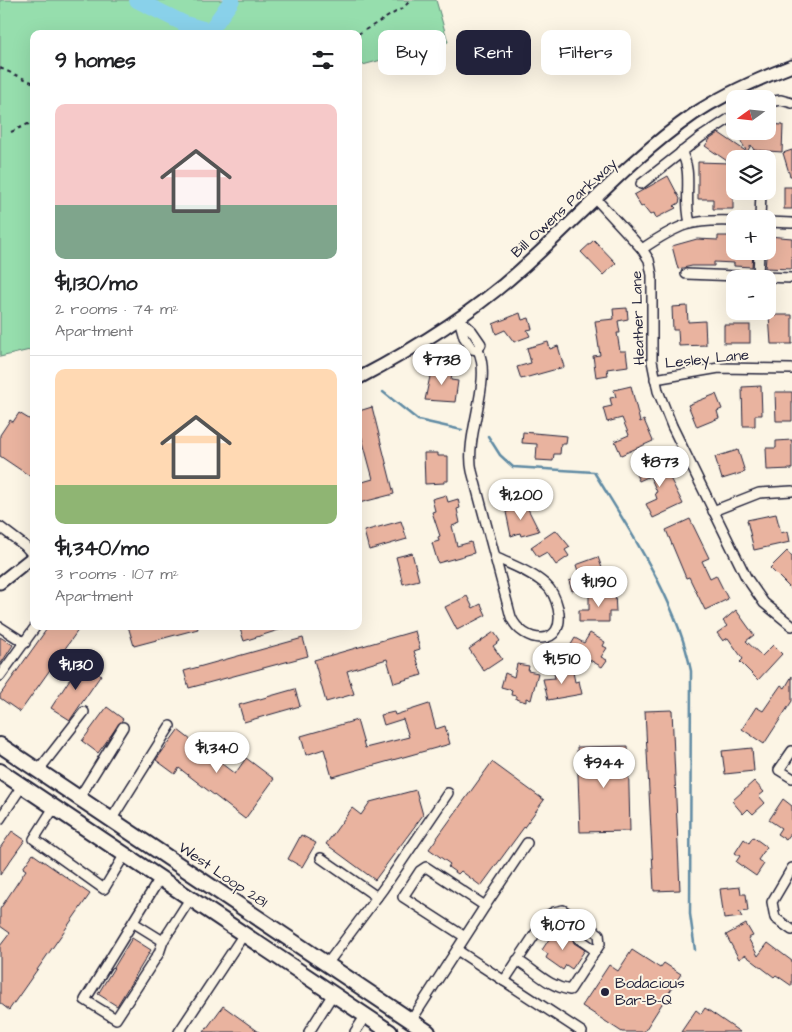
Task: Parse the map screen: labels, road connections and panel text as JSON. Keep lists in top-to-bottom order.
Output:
{
  "streets": {
    "highway": ["West Loop 281"],
    "main road": ["Bill Owens Parkway"],
    "street": ["Heather Lane", "Lesley Lane"]
  },
  "crossings": [
    ["Bill Owens Parkway", "Heather Lane"],
    ["Heather Lane", "Lesley Lane"]
  ],
  "places": ["Bodacious Bar-B-Q"],
  "north": "left",
  "page": {
    "chip": ["Buy", "Rent", "Filters"],
    "heading": "9 homes",
    "map_buttons": ["+", "−"],
    "list": [
      {
        "name": "$1,130/mo",
        "note": "2 rooms · 74 m² · Apartment"
      },
      {
        "name": "$1,340/mo",
        "note": "3 rooms · 107 m² · Apartment"
      }
    ],
    "price": [
      "$738",
      "$873",
      "$1,200",
      "$1,190",
      "$1,510",
      "$1,130",
      "$1,340",
      "$944",
      "$1,070"
    ]
  }
}
